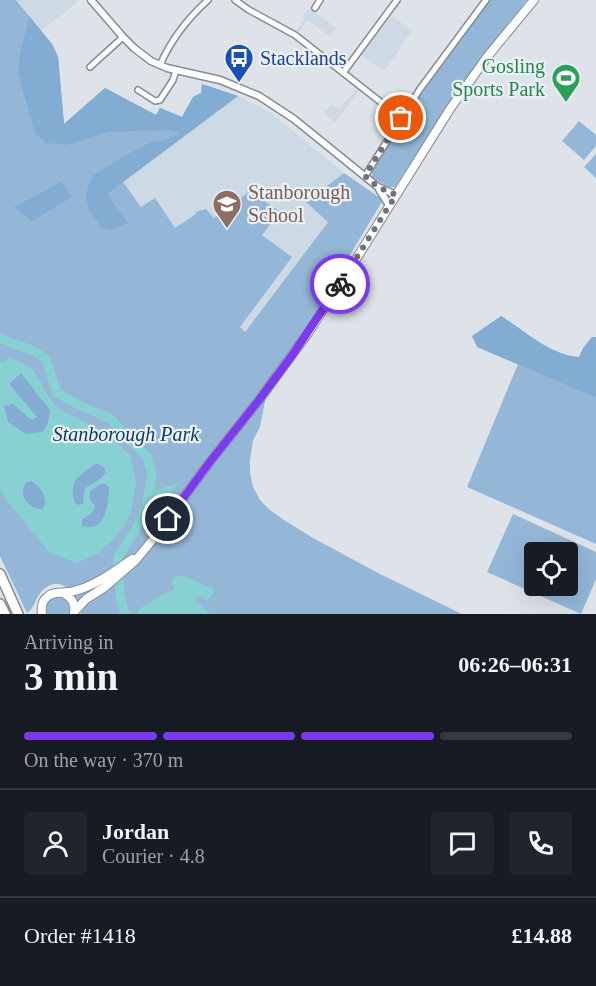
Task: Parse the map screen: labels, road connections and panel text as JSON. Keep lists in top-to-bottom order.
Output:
{
  "parks": ["Stanborough Park"],
  "places": {
    "bus stop": ["Stacklands"],
    "sports": ["Gosling Sports Park"],
    "school or university": ["Stanborough School"]
  },
  "page": {
    "heading": ["3 min", "Arriving in", "06:26–06:31"],
    "panel": [
      "Jordan",
      "Courier · 4.8",
      "Order #1418",
      "£14.88"
    ],
    "bar": "On the way · 370 m"
  }
}
